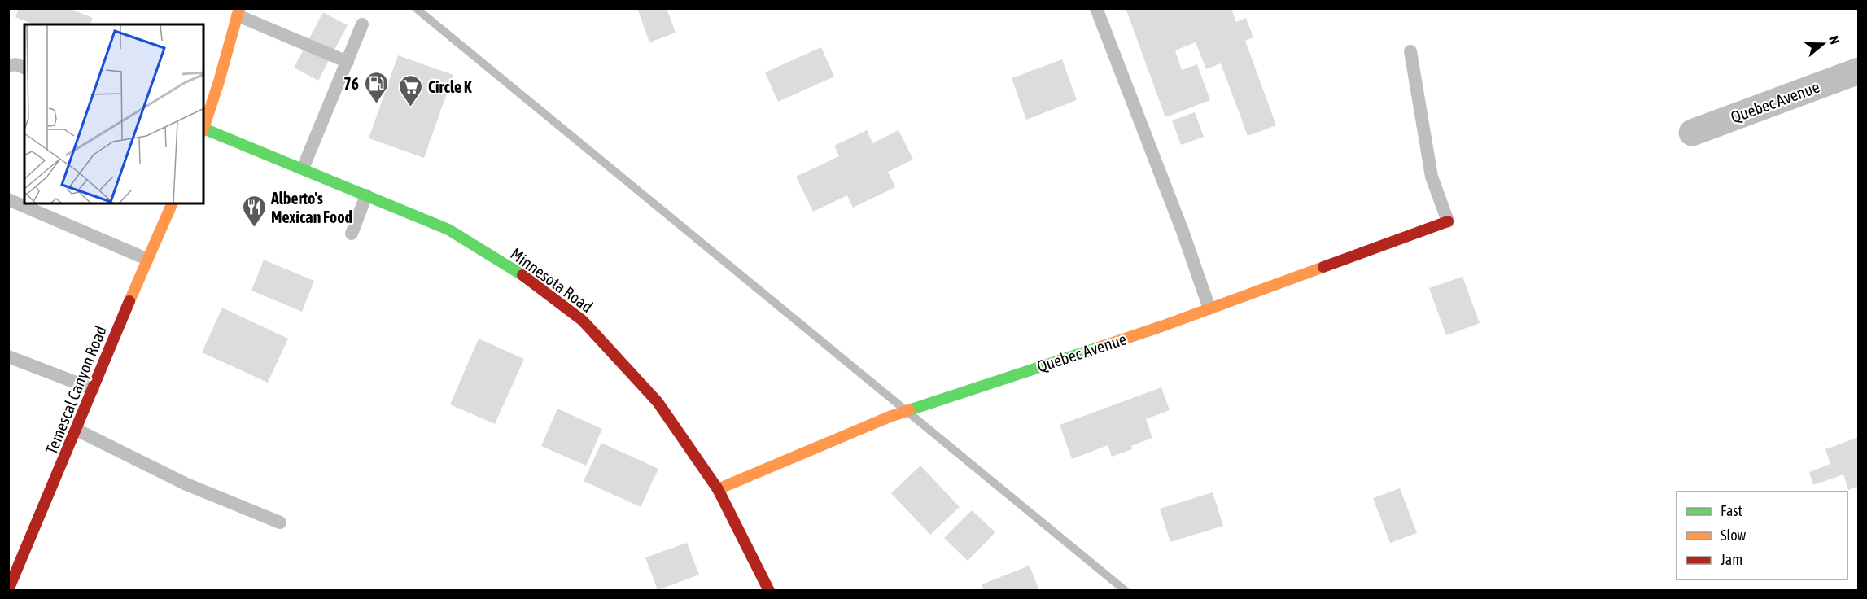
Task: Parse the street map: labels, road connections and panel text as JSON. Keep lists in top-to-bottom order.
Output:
{
  "streets": {
    "street": ["Quebec Avenue", "Minnesota Road", "Temescal Canyon Road"]
  },
  "crossings": [
    ["Quebec Avenue", "Minnesota Road"]
  ],
  "places": {
    "fuel station": ["76"],
    "supermarket": ["Circle K"],
    "restaurant": ["Alberto's Mexican Food"]
  },
  "legend": ["Fast", "Slow", "Jam"],
  "north": "right"
}
